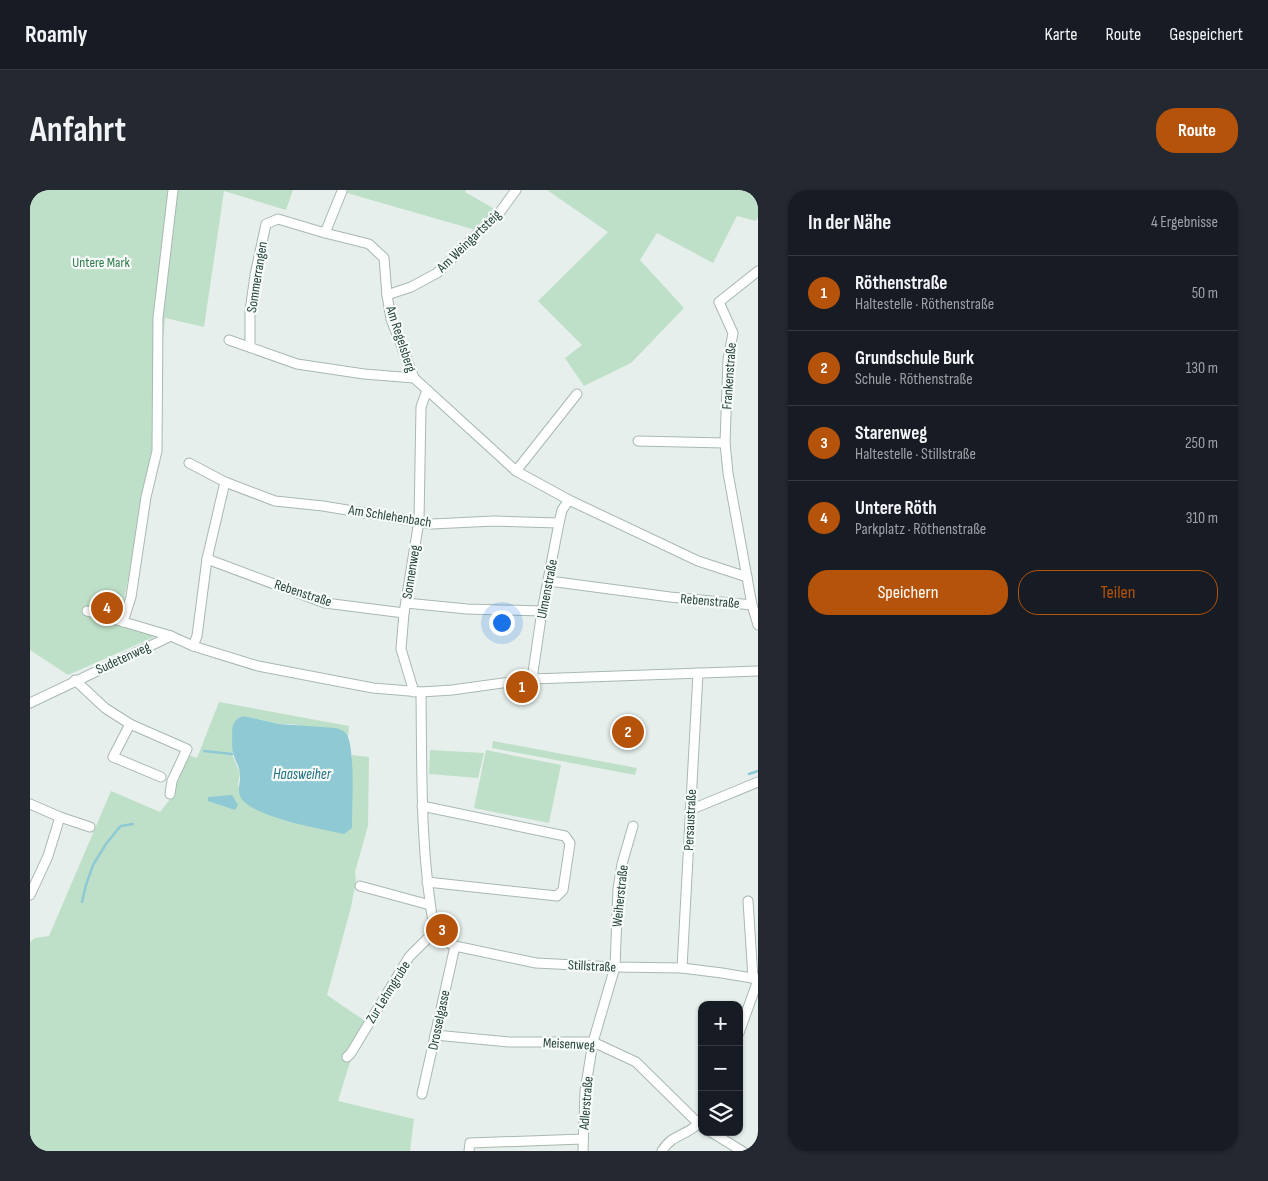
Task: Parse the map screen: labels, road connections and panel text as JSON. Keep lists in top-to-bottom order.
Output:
{
  "streets": {
    "street": [
      "Am Weingartsteig",
      "Sommerrangen",
      "Am Regelsberg",
      "Frankenstraße",
      "Am Schlehenbach",
      "Sonnenweg",
      "Ulmenstraße",
      "Rebenstraße",
      "Sudetenweg",
      "Persaustraße",
      "Weiherstraße",
      "Stillstraße",
      "Zur Lehmgrube",
      "Drosselgasse",
      "Meisenweg",
      "Adlerstraße"
    ]
  },
  "crossings": [
    ["Am Weingartsteig", "Am Regelsberg"],
    ["Sommerrangen", "Am Regelsberg"],
    ["Am Regelsberg", "Frankenstraße"],
    ["Am Regelsberg", "Sonnenweg"],
    ["Am Regelsberg", "Ulmenstraße"],
    ["Frankenstraße", "Rebenstraße"],
    ["Am Schlehenbach", "Sonnenweg"],
    ["Am Schlehenbach", "Ulmenstraße"],
    ["Sonnenweg", "Rebenstraße"],
    ["Sonnenweg", "Stillstraße"],
    ["Sonnenweg", "Zur Lehmgrube"],
    ["Ulmenstraße", "Rebenstraße"],
    ["Persaustraße", "Stillstraße"],
    ["Weiherstraße", "Stillstraße"],
    ["Weiherstraße", "Adlerstraße"],
    ["Stillstraße", "Zur Lehmgrube"],
    ["Stillstraße", "Drosselgasse"],
    ["Stillstraße", "Adlerstraße"],
    ["Drosselgasse", "Meisenweg"],
    ["Meisenweg", "Adlerstraße"]
  ],
  "water": ["Haasweiher"],
  "parks": ["Untere Mark"],
  "page": {
    "header": "Roamly",
    "nav": ["Karte", "Route", "Gespeichert"],
    "buttons": [
      "Route",
      ["Speichern", "Teilen"]
    ],
    "title": "Anfahrt",
    "heading": ["In der Nähe", "4 Ergebnisse"],
    "list": [
      {
        "mark": "1",
        "name": "Röthenstraße",
        "note": "Haltestelle · Röthenstraße",
        "value": "50 m"
      },
      {
        "mark": "2",
        "name": "Grundschule Burk",
        "note": "Schule · Röthenstraße",
        "value": "130 m"
      },
      {
        "mark": "3",
        "name": "Starenweg",
        "note": "Haltestelle · Stillstraße",
        "value": "250 m"
      },
      {
        "mark": "4",
        "name": "Untere Röth",
        "note": "Parkplatz · Röthenstraße",
        "value": "310 m"
      }
    ],
    "pins": [
      "4",
      "1",
      "2",
      "3"
    ],
    "map_buttons": ["+", "−"]
  }
}
